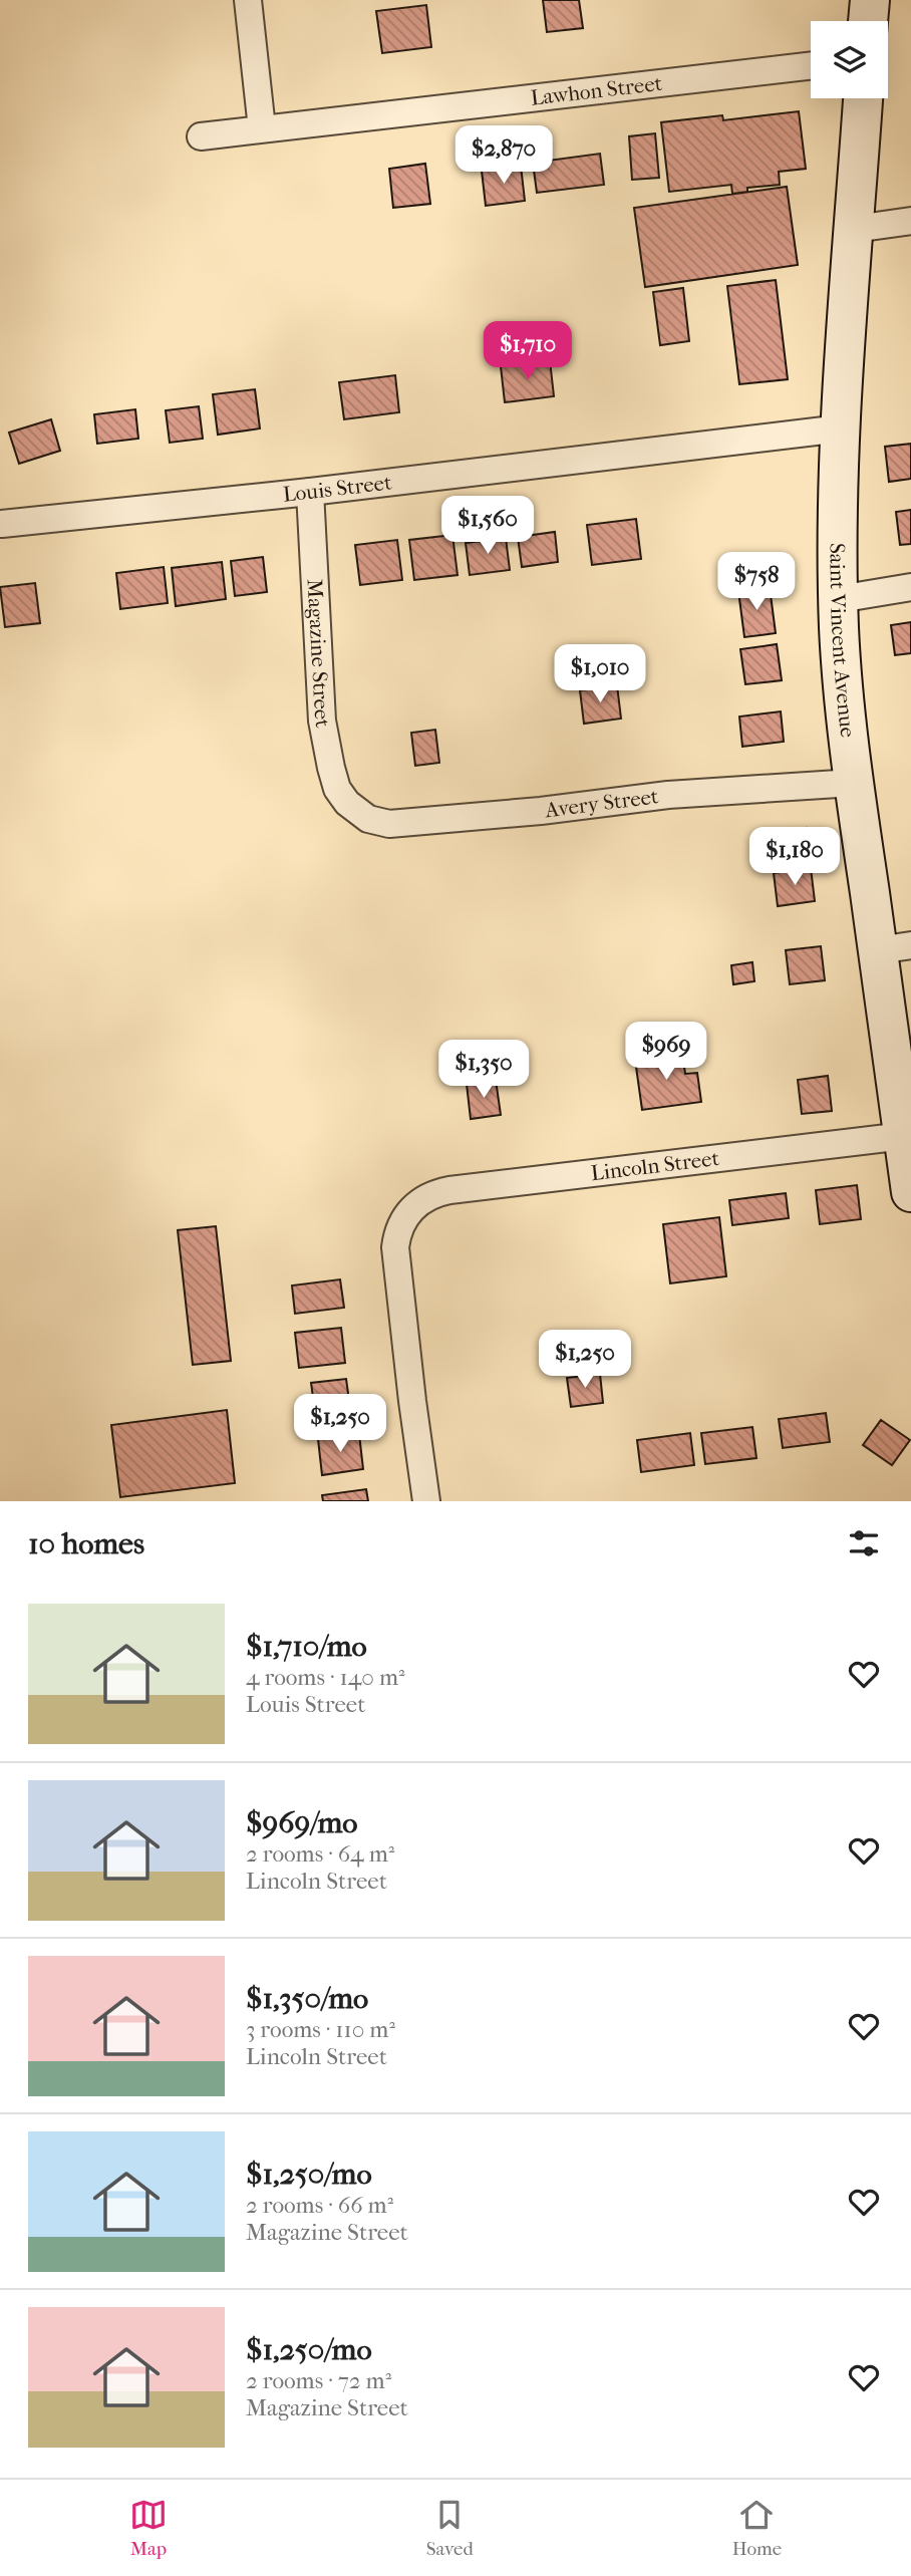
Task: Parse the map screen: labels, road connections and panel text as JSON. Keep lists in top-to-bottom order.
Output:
{
  "streets": {
    "street": [
      "Lawhon Street",
      "Louis Street",
      "Saint Vincent Avenue",
      "Magazine Street",
      "Avery Street",
      "Lincoln Street"
    ]
  },
  "crossings": [
    ["Louis Street", "Saint Vincent Avenue"],
    ["Louis Street", "Magazine Street"],
    ["Saint Vincent Avenue", "Avery Street"],
    ["Saint Vincent Avenue", "Lincoln Street"],
    ["Magazine Street", "Avery Street"]
  ],
  "page": {
    "price": [
      "$2,870",
      "$1,710",
      "$1,560",
      "$758",
      "$1,010",
      "$1,180",
      "$969",
      "$1,350",
      "$1,250",
      "$1,250"
    ],
    "heading": "10 homes",
    "list": [
      {
        "name": "$1,710/mo",
        "note": "4 rooms · 140 m² · Louis Street"
      },
      {
        "name": "$969/mo",
        "note": "2 rooms · 64 m² · Lincoln Street"
      },
      {
        "name": "$1,350/mo",
        "note": "3 rooms · 110 m² · Lincoln Street"
      },
      {
        "name": "$1,250/mo",
        "note": "2 rooms · 66 m² · Magazine Street"
      },
      {
        "name": "$1,250/mo",
        "note": "2 rooms · 72 m² · Magazine Street"
      }
    ],
    "tabs": ["Map", "Saved", "Home"]
  }
}
